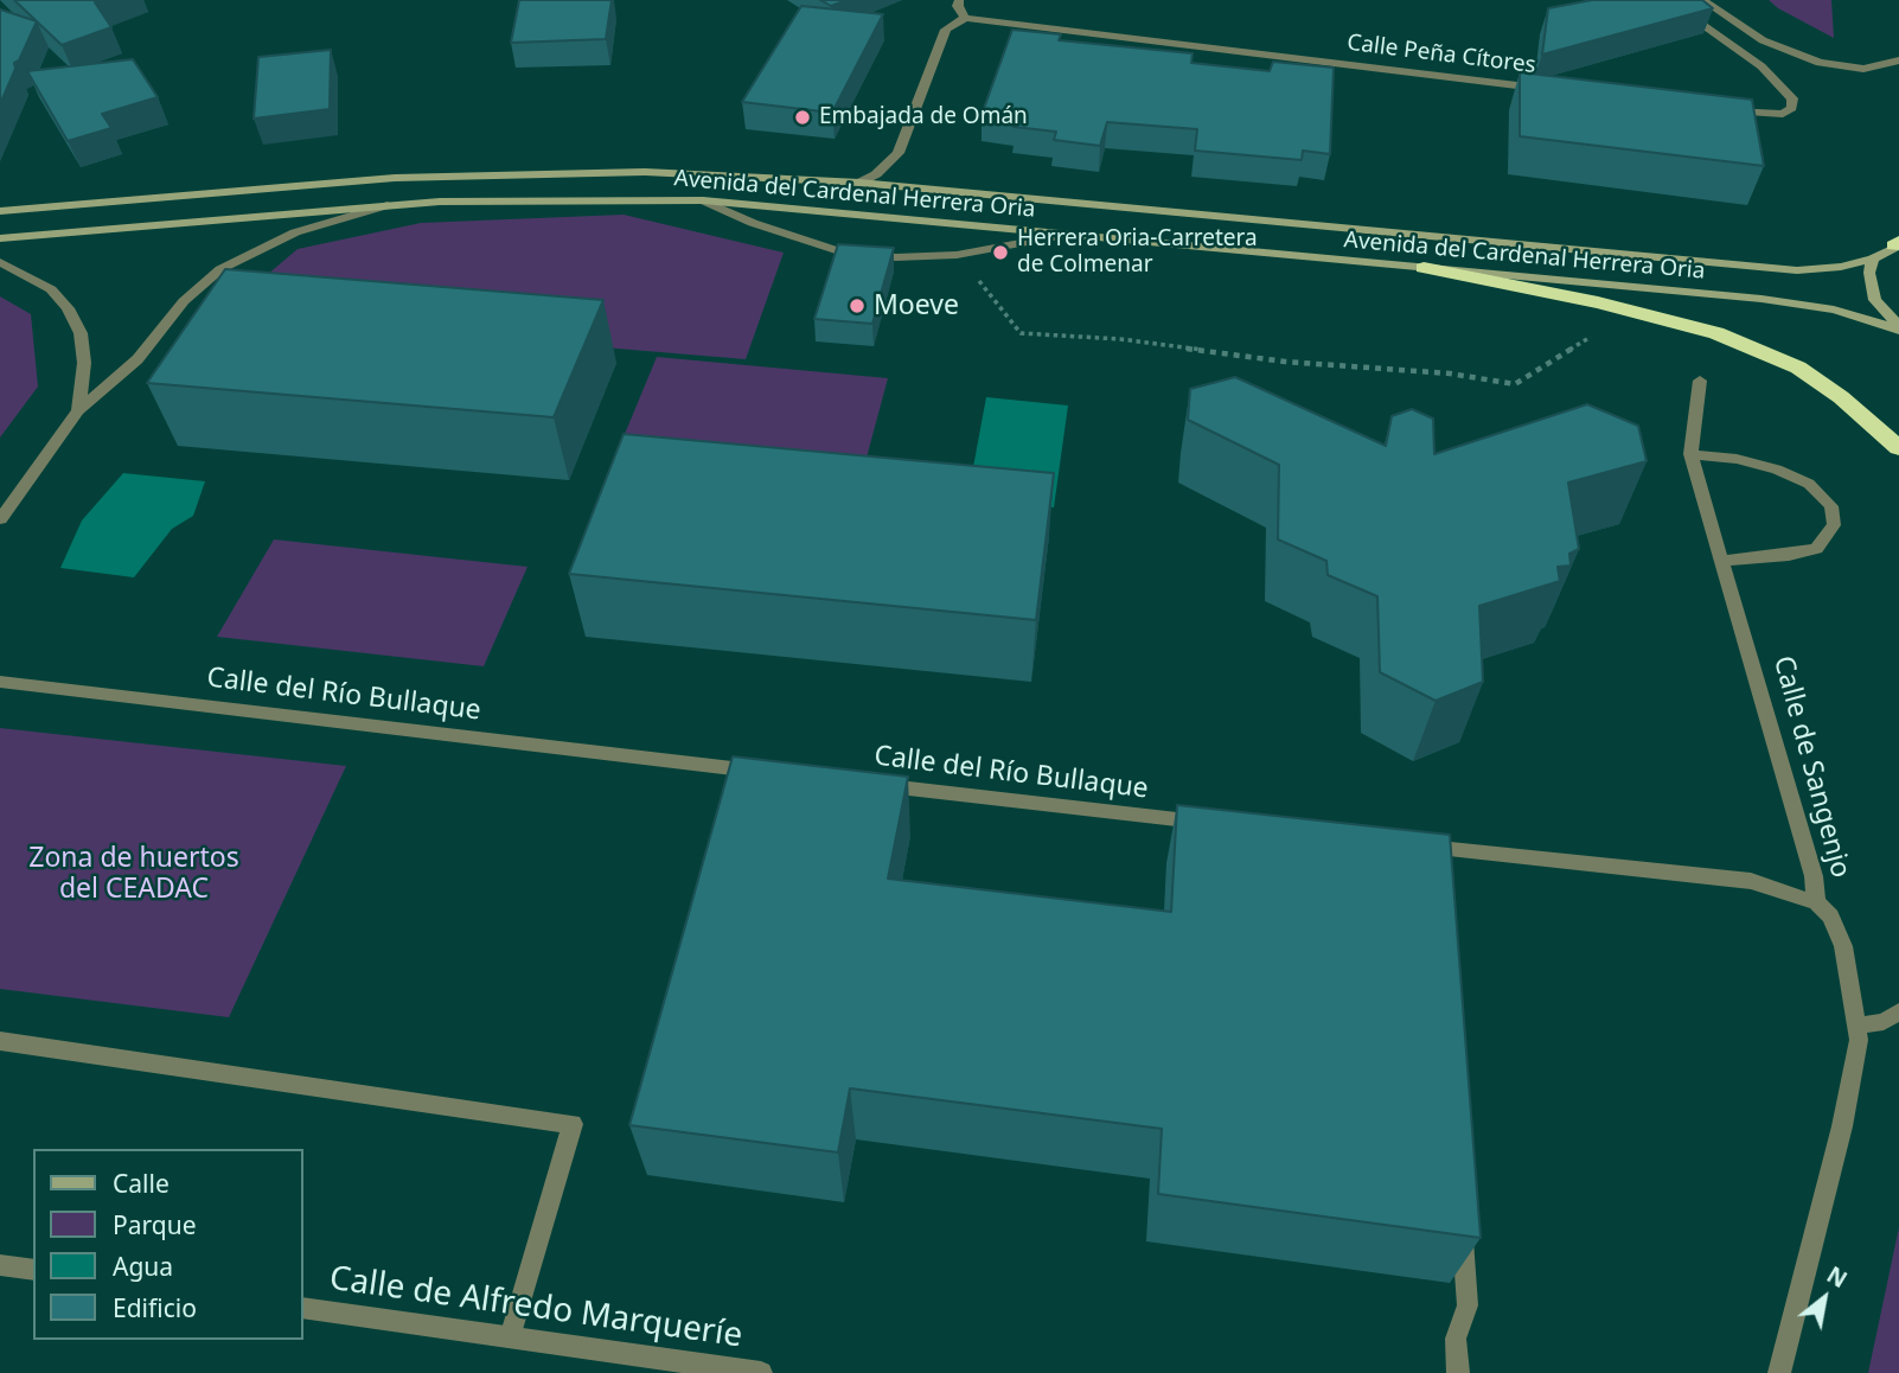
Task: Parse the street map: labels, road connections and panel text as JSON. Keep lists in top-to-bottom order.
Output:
{
  "streets": {
    "main road": ["Avenida del Cardenal Herrera Oria"],
    "street": [
      "Calle Peña Cítores",
      "Calle del Río Bullaque",
      "Calle de Sangenjo",
      "Calle de Alfredo Marqueríe"
    ]
  },
  "parks": ["Zona de huertos del CEADAC"],
  "places": ["Embajada de Omán", "Herrera Oria-Carretera de Colmenar", "Moeve"],
  "legend": [
    "Calle",
    "Parque",
    "Agua",
    "Edificio"
  ],
  "north": "top right"
}
